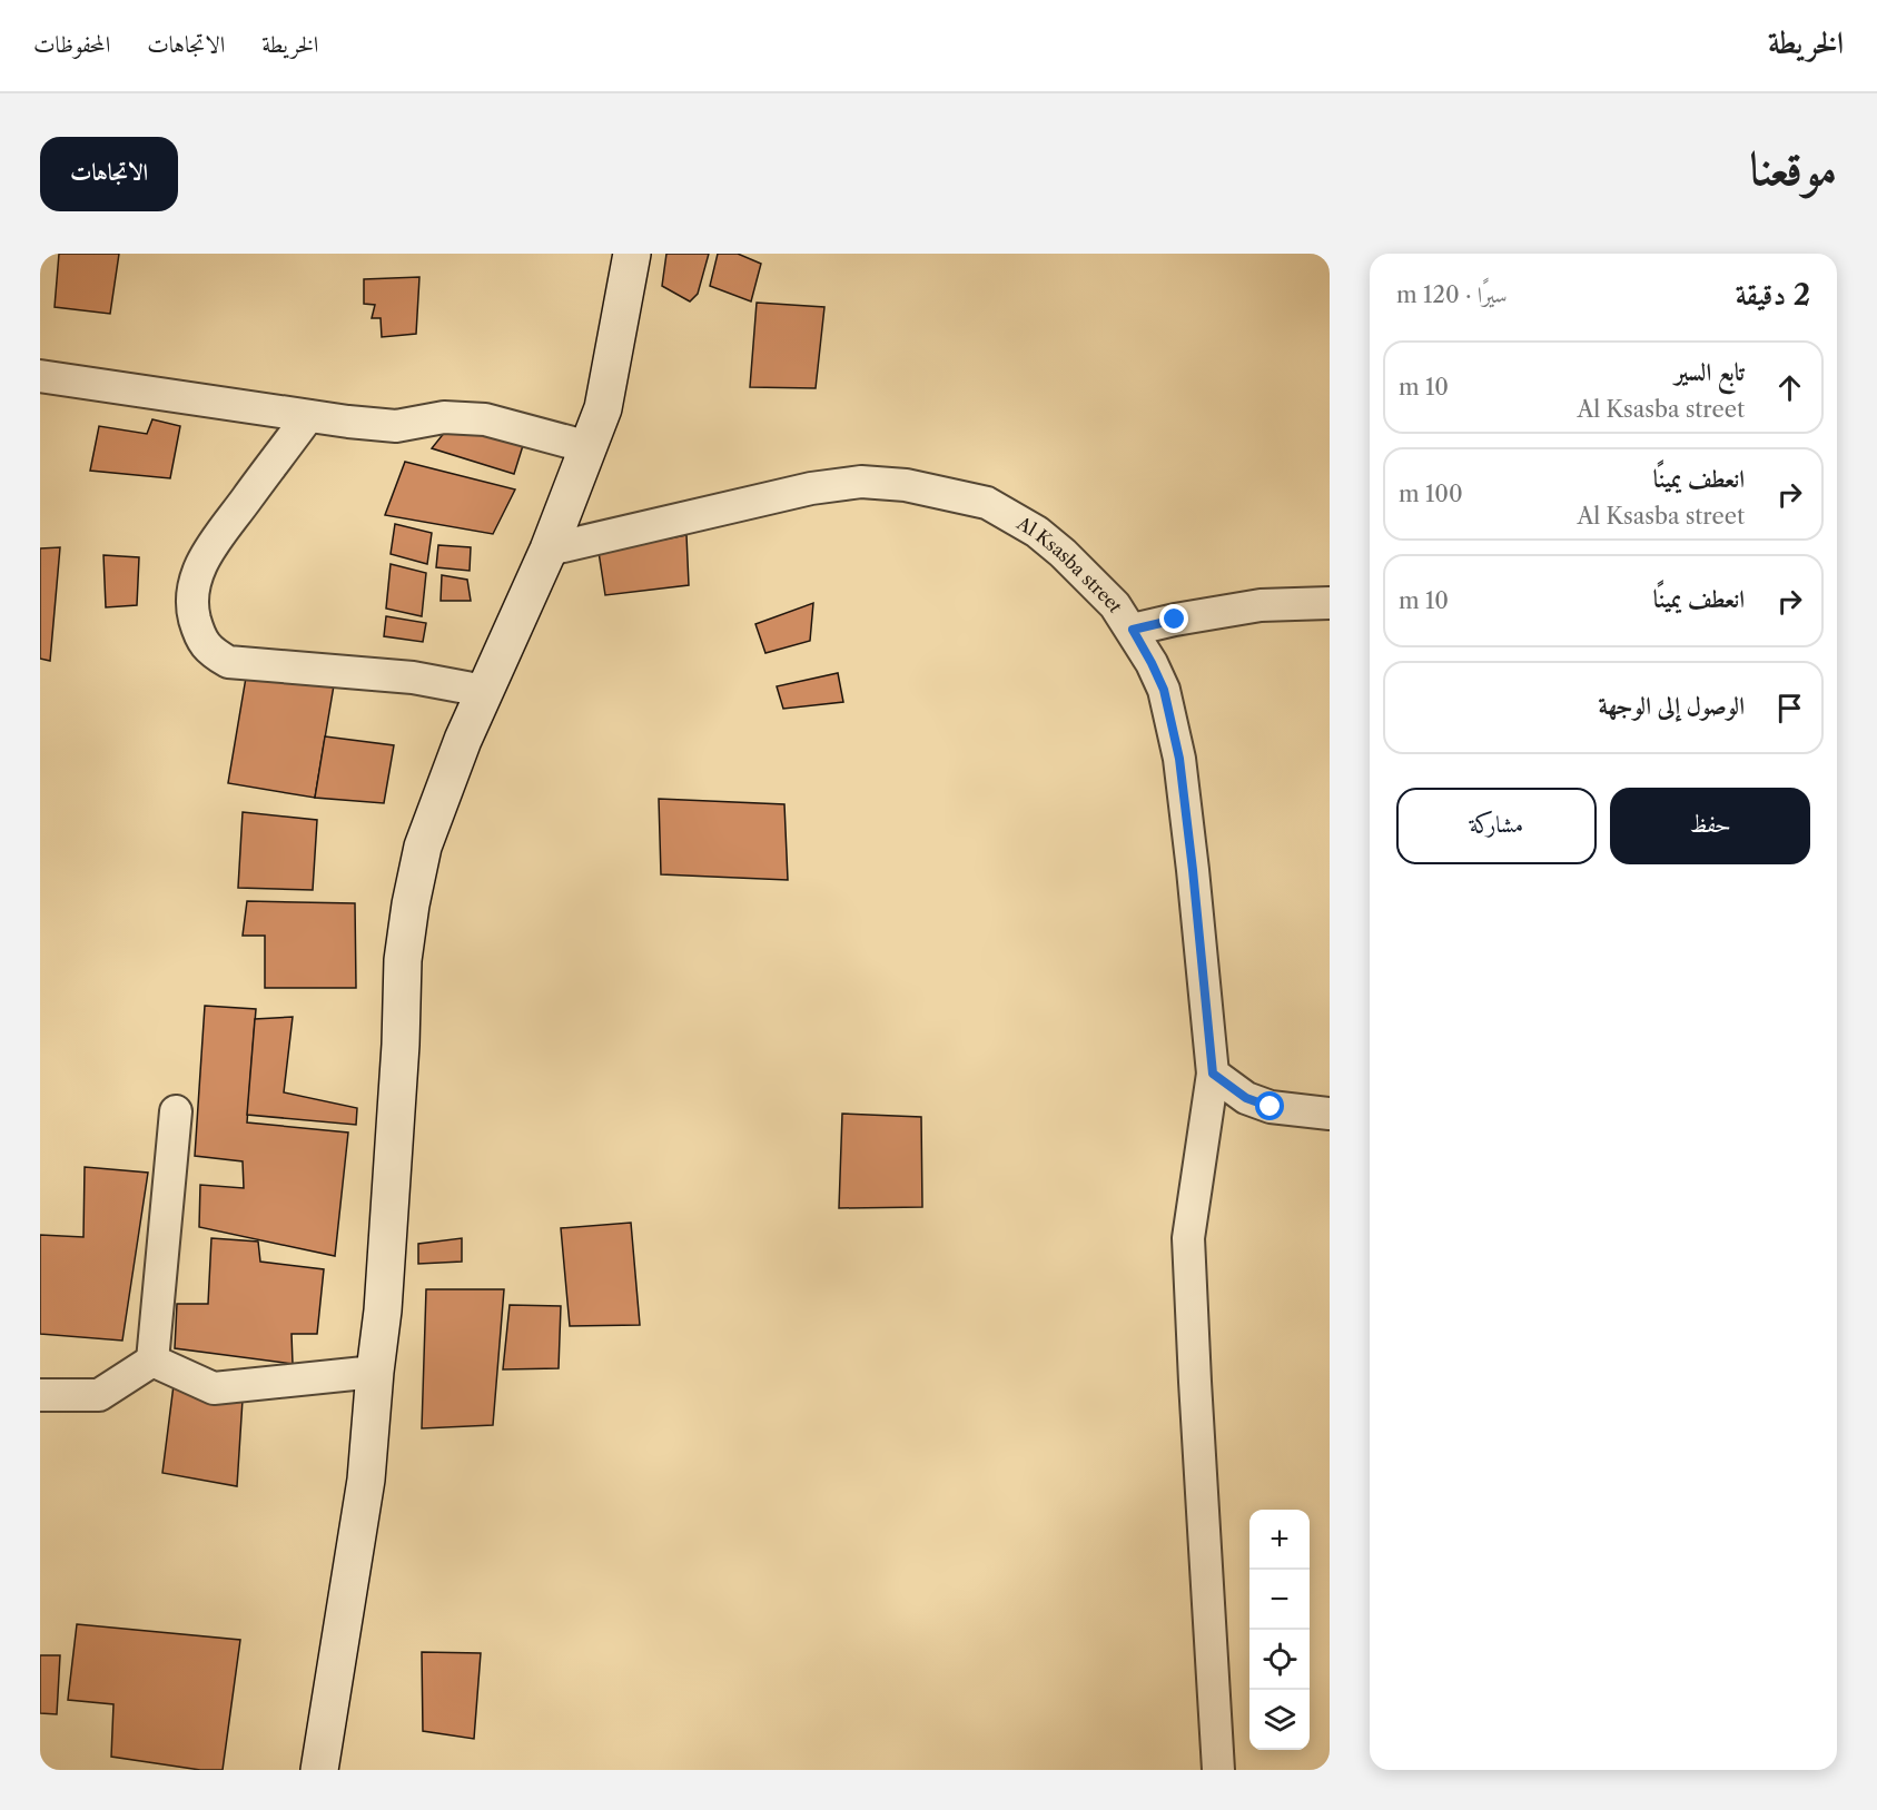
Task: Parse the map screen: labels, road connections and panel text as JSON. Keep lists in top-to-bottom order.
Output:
{
  "streets": {
    "street": ["Al Ksasba street"]
  },
  "page": {
    "header": "الخريطة",
    "nav": ["الخريطة", "الاتجاهات", "المحفوظات"],
    "title": "موقعنا",
    "buttons": [
      "الاتجاهات",
      ["حفظ", "مشاركة"]
    ],
    "heading": ["2 دقيقة", "سيرًا · 120 m"],
    "list": [
      ["تابع السير", "Al Ksasba street", "10 m"],
      ["انعطف يمينًا", "Al Ksasba street", "100 m"],
      ["انعطف يمينًا", "10 m"],
      "الوصول إلى الوجهة"
    ],
    "map_buttons": ["+", "−"]
  }
}
